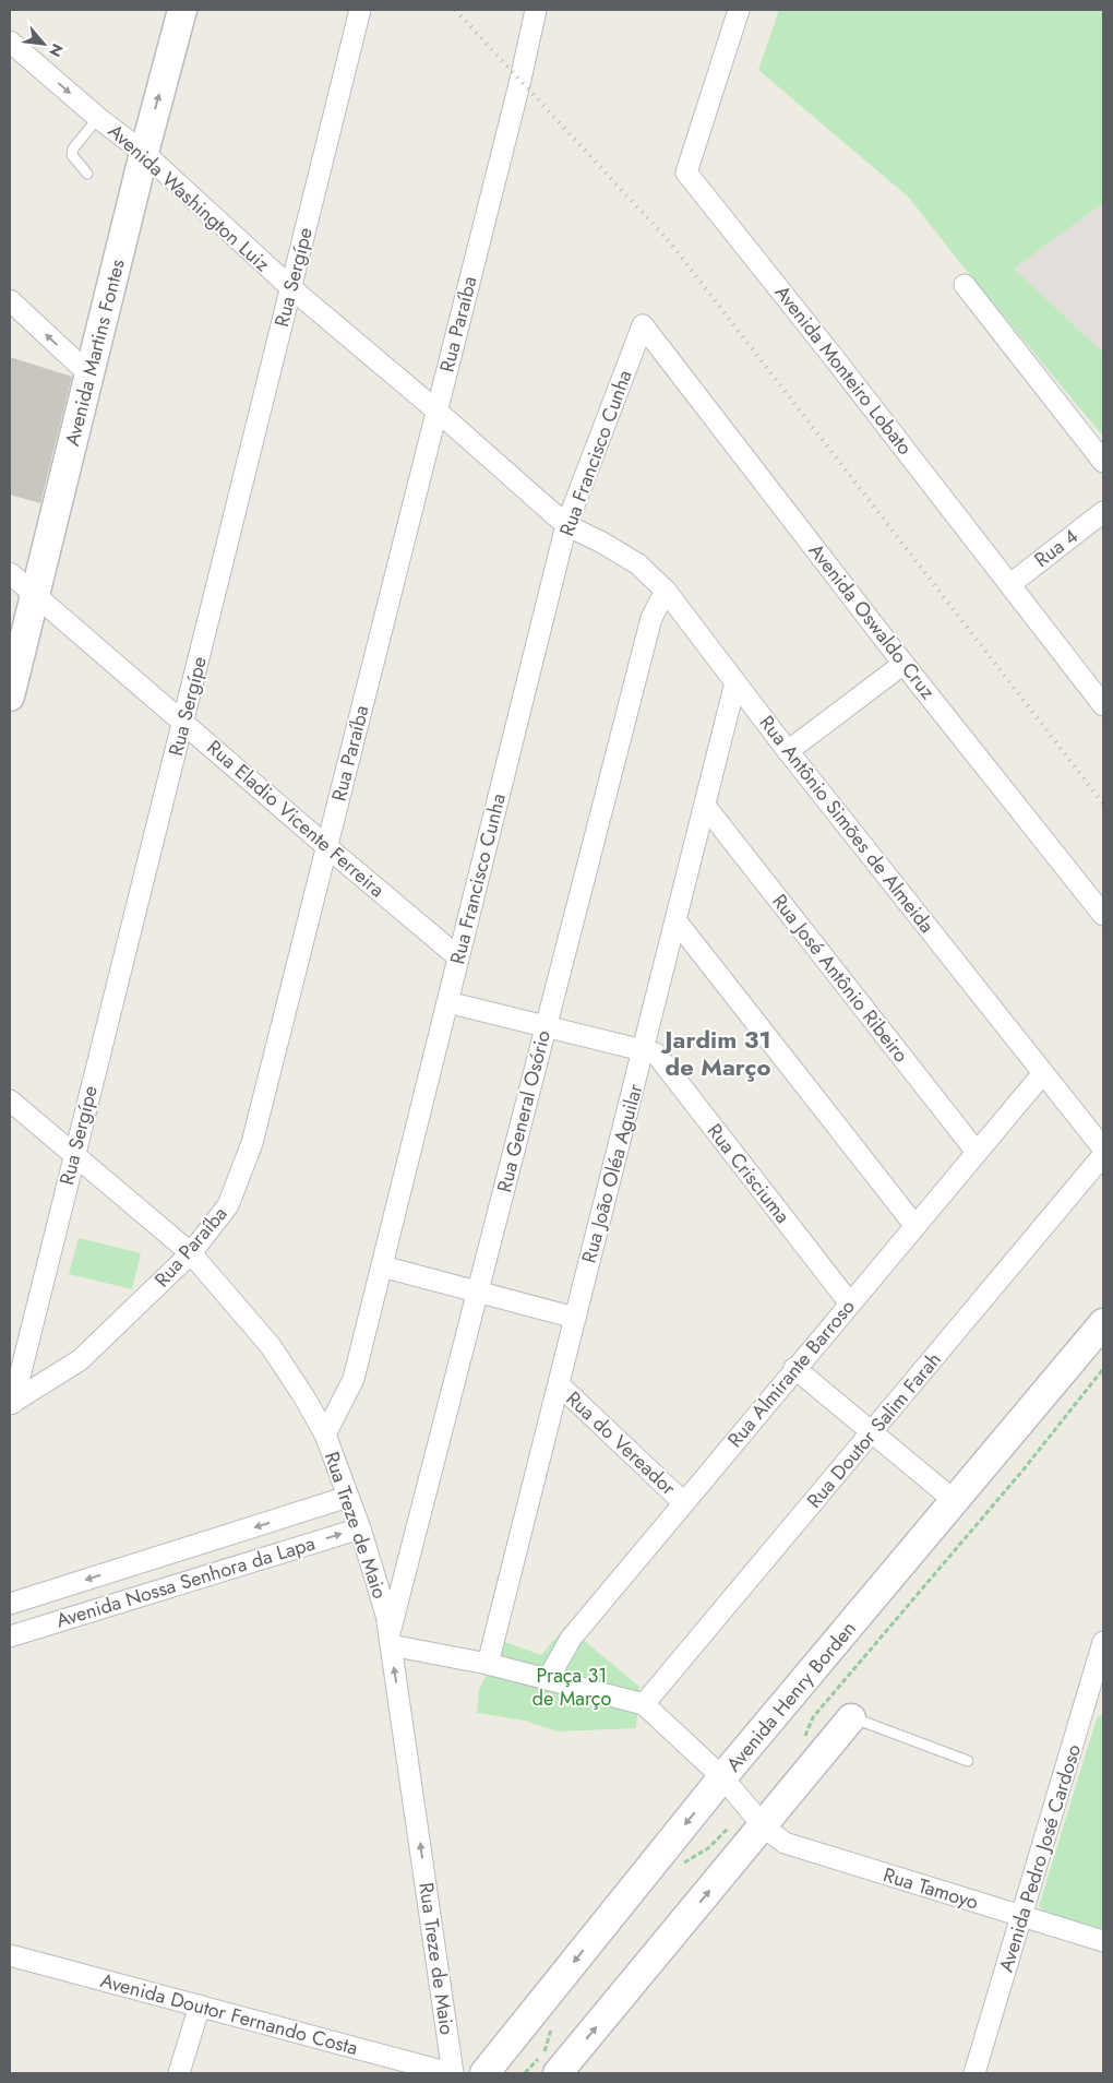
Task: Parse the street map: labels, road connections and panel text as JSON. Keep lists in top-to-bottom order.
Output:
{
  "streets": {
    "street": [
      "Avenida Washington Luiz",
      "Rua Sergípe",
      "Rua Paraíba",
      "Avenida Martins Fontes",
      "Avenida Monteiro Lobato",
      "Rua Francisco Cunha",
      "Rua 4",
      "Avenida Oswaldo Cruz",
      "Rua Eladio Vicente Ferreira",
      "Rua Antônio Simões de Almeida",
      "Rua José Antônio Ribeiro",
      "Rua General Osório",
      "Rua João Oléa Aguilar",
      "Rua Crisciuma",
      "Rua Almirante Barroso",
      "Rua Doutor Salim Farah",
      "Rua do Vereador",
      "Rua Treze de Maio",
      "Avenida Nossa Senhora da Lapa",
      "Avenida Henry Borden",
      "Avenida Pedro José Cardoso",
      "Rua Tamoyo",
      "Avenida Doutor Fernando Costa"
    ]
  },
  "crossings": [
    ["Avenida Washington Luiz", "Rua Sergípe"],
    ["Avenida Washington Luiz", "Rua Paraíba"],
    ["Avenida Washington Luiz", "Avenida Martins Fontes"],
    ["Avenida Washington Luiz", "Rua Francisco Cunha"],
    ["Avenida Washington Luiz", "Rua Antônio Simões de Almeida"],
    ["Rua Sergípe", "Rua Paraíba"],
    ["Rua Sergípe", "Rua Eladio Vicente Ferreira"],
    ["Rua Sergípe", "Rua Treze de Maio"],
    ["Rua Paraíba", "Rua Eladio Vicente Ferreira"],
    ["Rua Paraíba", "Rua Treze de Maio"],
    ["Avenida Martins Fontes", "Rua Eladio Vicente Ferreira"],
    ["Avenida Monteiro Lobato", "Rua 4"],
    ["Rua Francisco Cunha", "Avenida Oswaldo Cruz"],
    ["Rua Francisco Cunha", "Rua Eladio Vicente Ferreira"],
    ["Rua Francisco Cunha", "Rua Antônio Simões de Almeida"],
    ["Rua Francisco Cunha", "Rua Treze de Maio"],
    ["Rua Antônio Simões de Almeida", "Rua General Osório"],
    ["Rua Antônio Simões de Almeida", "Rua João Oléa Aguilar"],
    ["Rua Antônio Simões de Almeida", "Rua Almirante Barroso"],
    ["Rua José Antônio Ribeiro", "Rua João Oléa Aguilar"],
    ["Rua José Antônio Ribeiro", "Rua Almirante Barroso"],
    ["Rua General Osório", "Rua Treze de Maio"],
    ["Rua João Oléa Aguilar", "Rua Crisciuma"],
    ["Rua João Oléa Aguilar", "Rua do Vereador"],
    ["Rua Crisciuma", "Rua Almirante Barroso"],
    ["Rua Almirante Barroso", "Rua do Vereador"],
    ["Rua Doutor Salim Farah", "Rua Tamoyo"],
    ["Rua Treze de Maio", "Avenida Nossa Senhora da Lapa"],
    ["Rua Treze de Maio", "Avenida Doutor Fernando Costa"],
    ["Avenida Henry Borden", "Rua Tamoyo"],
    ["Avenida Pedro José Cardoso", "Rua Tamoyo"]
  ],
  "one_way": ["Rua Treze de Maio"],
  "districts": ["Jardim 31 de Março"],
  "parks": ["Praça 31 de Março"],
  "north": "bottom right"
}
